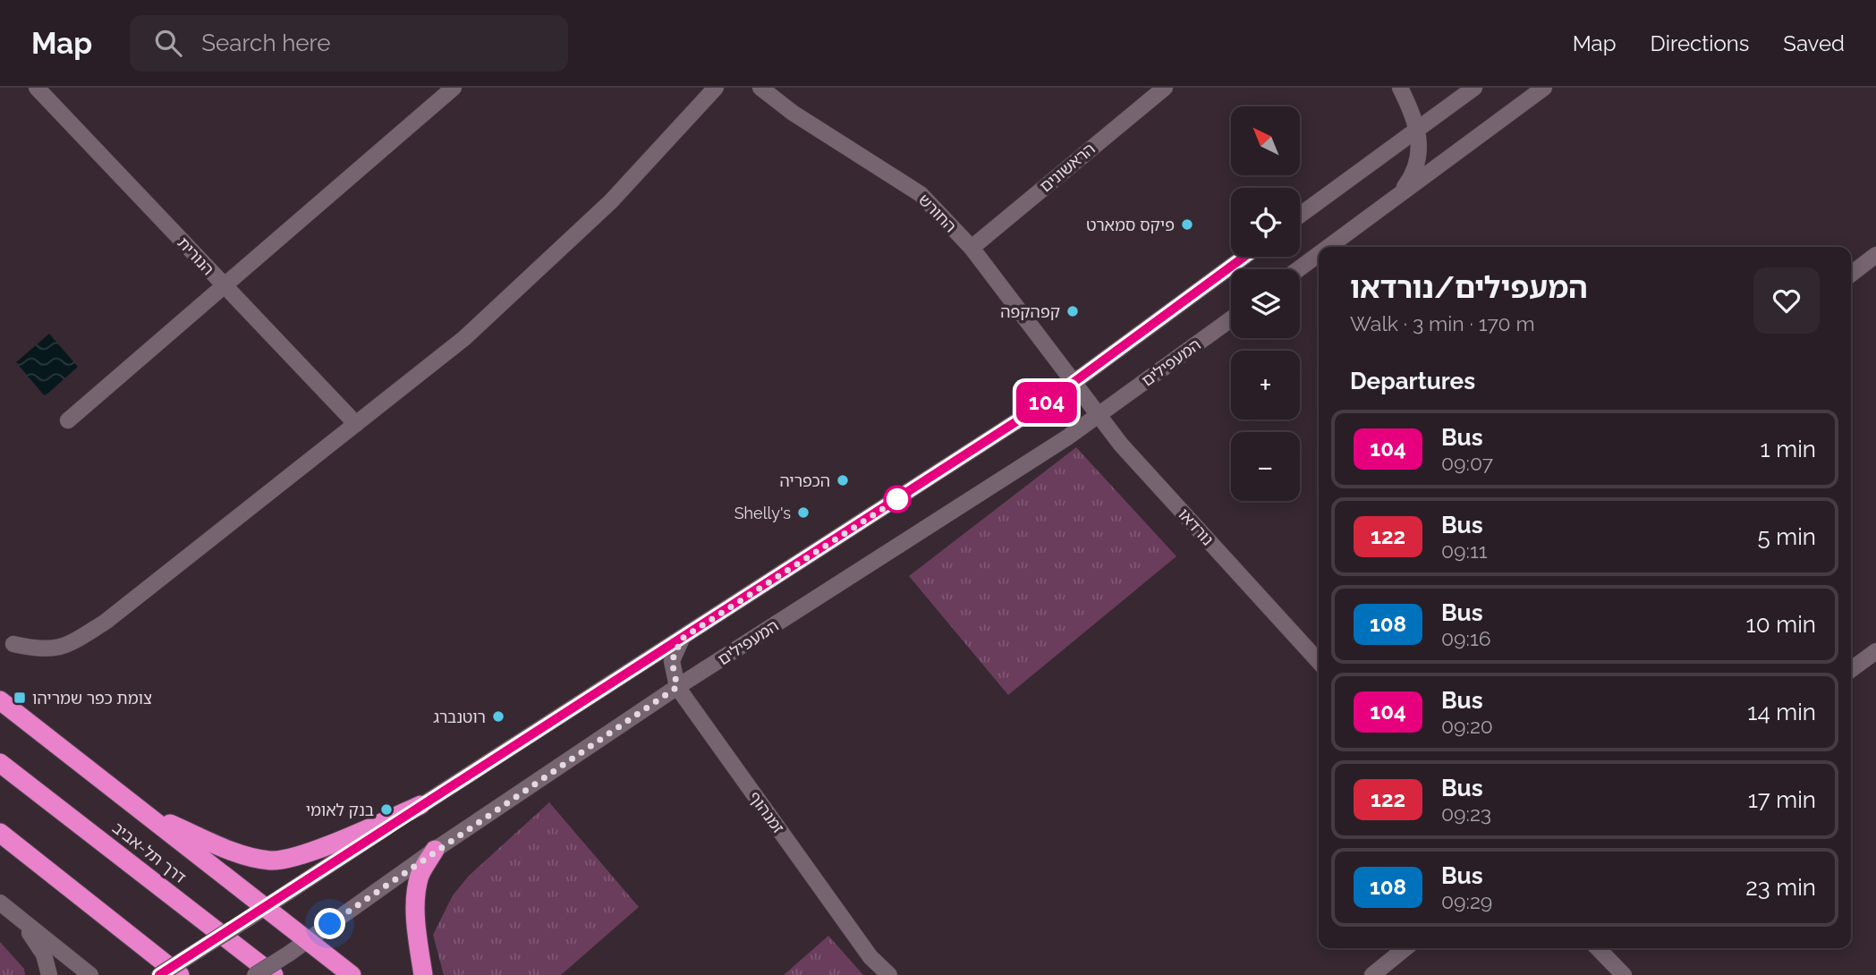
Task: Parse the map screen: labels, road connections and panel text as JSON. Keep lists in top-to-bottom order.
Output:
{
  "streets": {
    "highway": ["דרך תל-אביב"],
    "street": [
      "הראשונים",
      "החורש",
      "הנורית",
      "המעפילים",
      "נורדאו",
      "זמנהוף"
    ]
  },
  "crossings": [
    ["הראשונים", "החורש"],
    ["החורש", "נורדאו"],
    ["המעפילים", "נורדאו"],
    ["המעפילים", "זמנהוף"]
  ],
  "places": {
    "other": [
      "פיקס סמארט",
      "קפהקפה",
      "הכפריה",
      "Shelly's",
      "רוטנברג",
      "בנק לאומי"
    ],
    "transit": ["צומת כפר שמריהו"]
  },
  "lines": ["bus line 104"],
  "north": "top left",
  "page": {
    "header": "Map",
    "search": "Search here",
    "nav": ["Map", "Directions", "Saved"],
    "on_map": "104",
    "map_buttons": ["+", "−"],
    "heading": [
      ["המעפילים/נורדאו", "Walk · 3 min · 170 m"],
      "Departures"
    ],
    "list": [
      {
        "mark": "104",
        "name": "Bus",
        "note": "09:07",
        "value": "1 min"
      },
      {
        "mark": "122",
        "name": "Bus",
        "note": "09:11",
        "value": "5 min"
      },
      {
        "mark": "108",
        "name": "Bus",
        "note": "09:16",
        "value": "10 min"
      },
      {
        "mark": "104",
        "name": "Bus",
        "note": "09:20",
        "value": "14 min"
      },
      {
        "mark": "122",
        "name": "Bus",
        "note": "09:23",
        "value": "17 min"
      },
      {
        "mark": "108",
        "name": "Bus",
        "note": "09:29",
        "value": "23 min"
      }
    ]
  }
}
